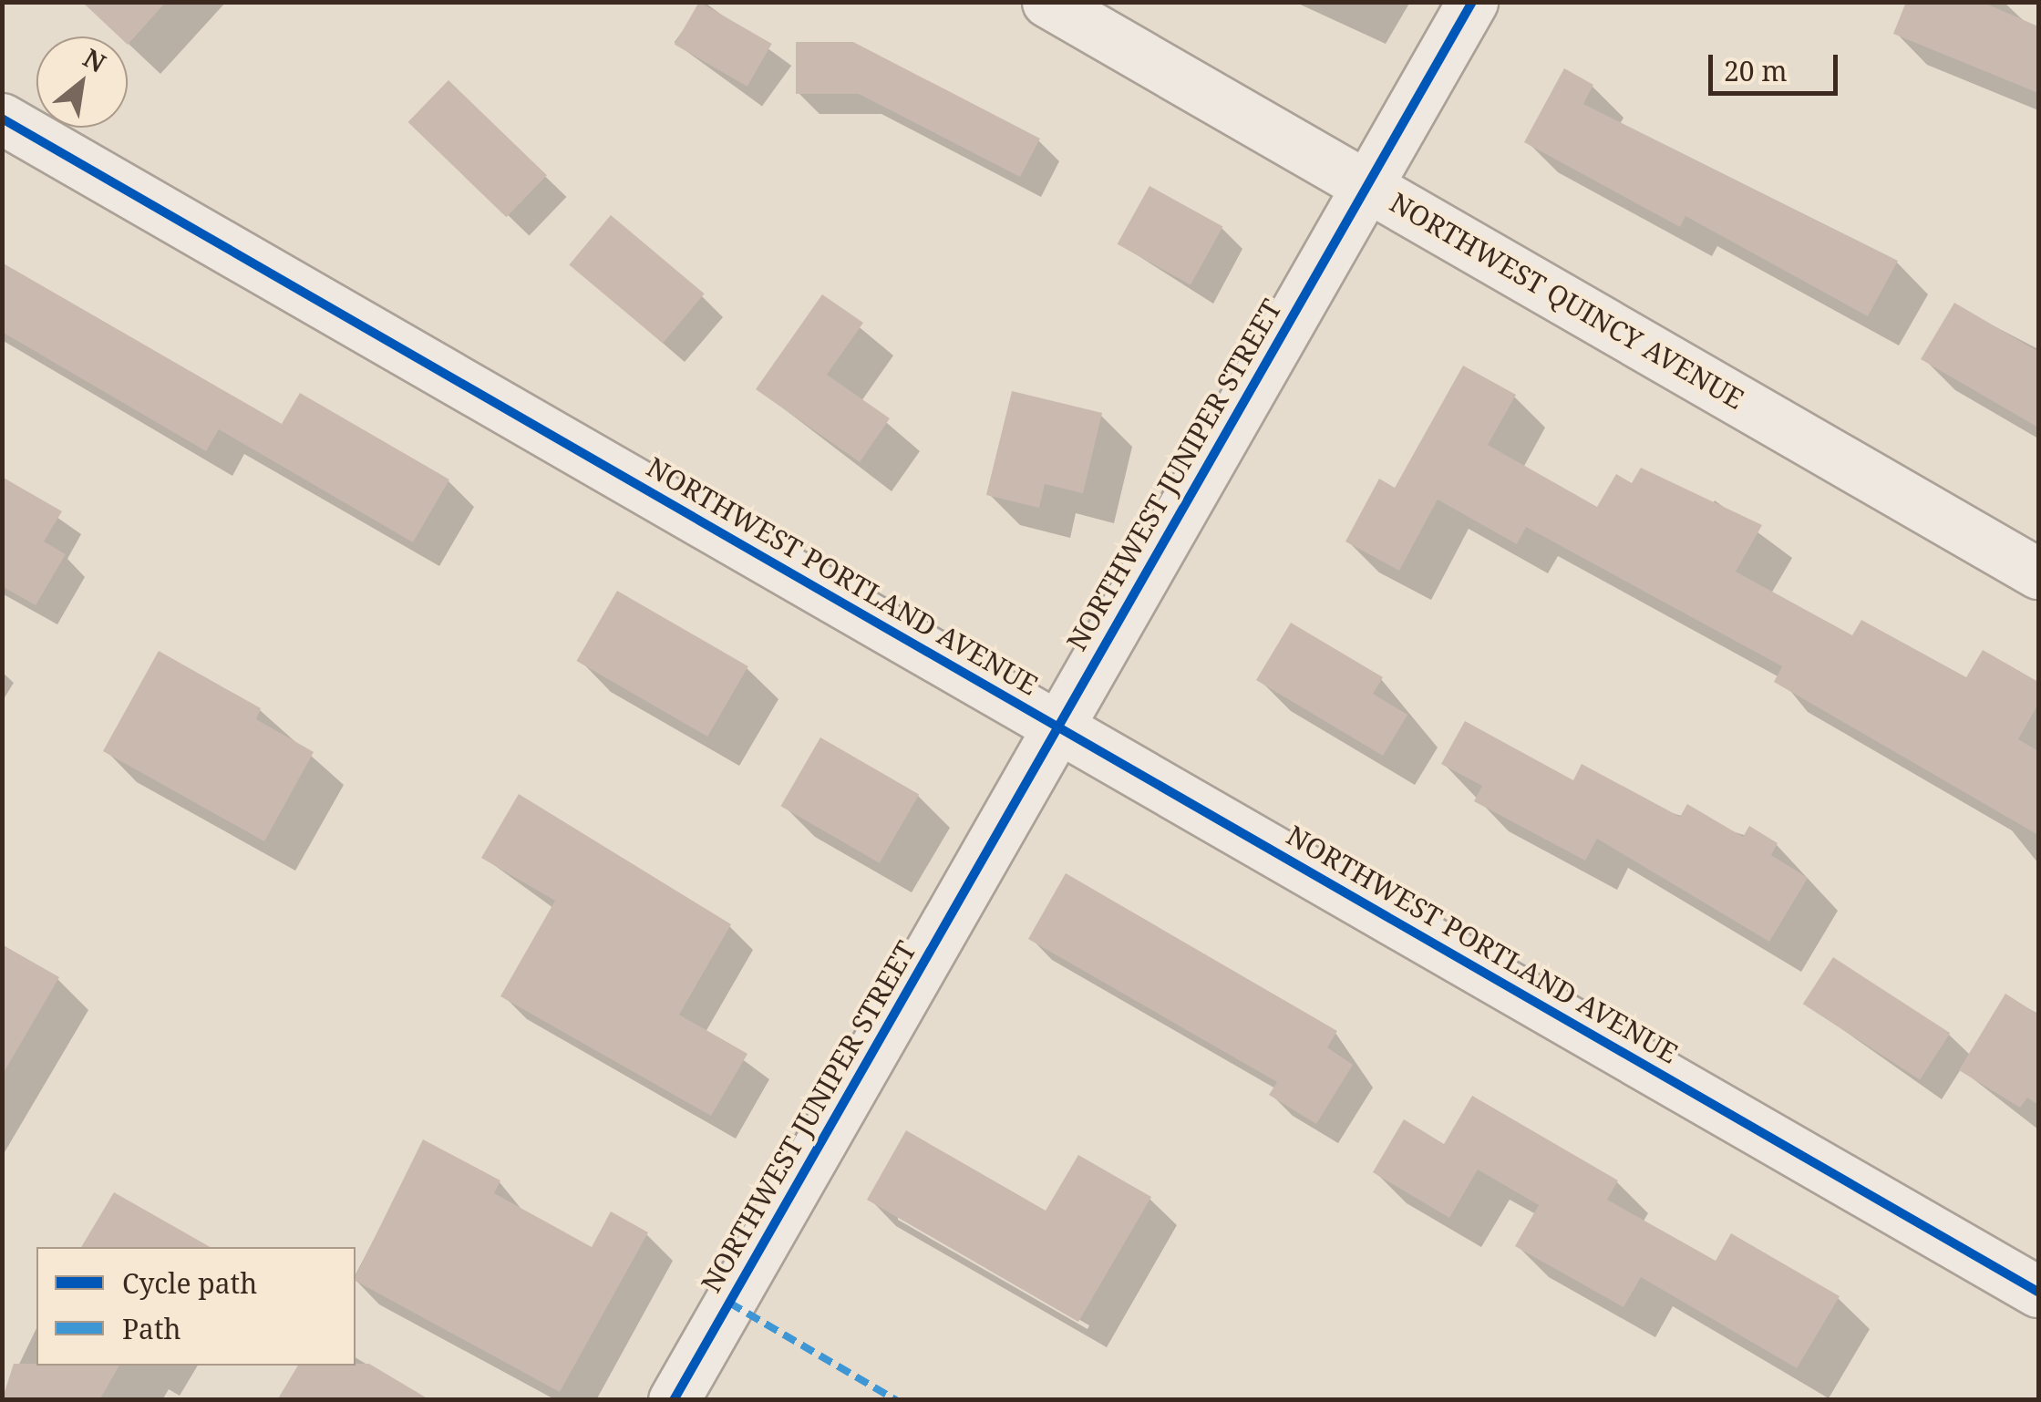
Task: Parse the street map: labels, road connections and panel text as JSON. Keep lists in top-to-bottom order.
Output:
{
  "streets": {
    "street": ["NORTHWEST QUINCY AVENUE", "NORTHWEST JUNIPER STREET", "NORTHWEST PORTLAND AVENUE"]
  },
  "crossings": [
    ["NORTHWEST QUINCY AVENUE", "NORTHWEST JUNIPER STREET"],
    ["NORTHWEST JUNIPER STREET", "NORTHWEST PORTLAND AVENUE"]
  ],
  "legend": ["Cycle path", "Path"],
  "scale_bar": "20 m",
  "north": "top right"
}
